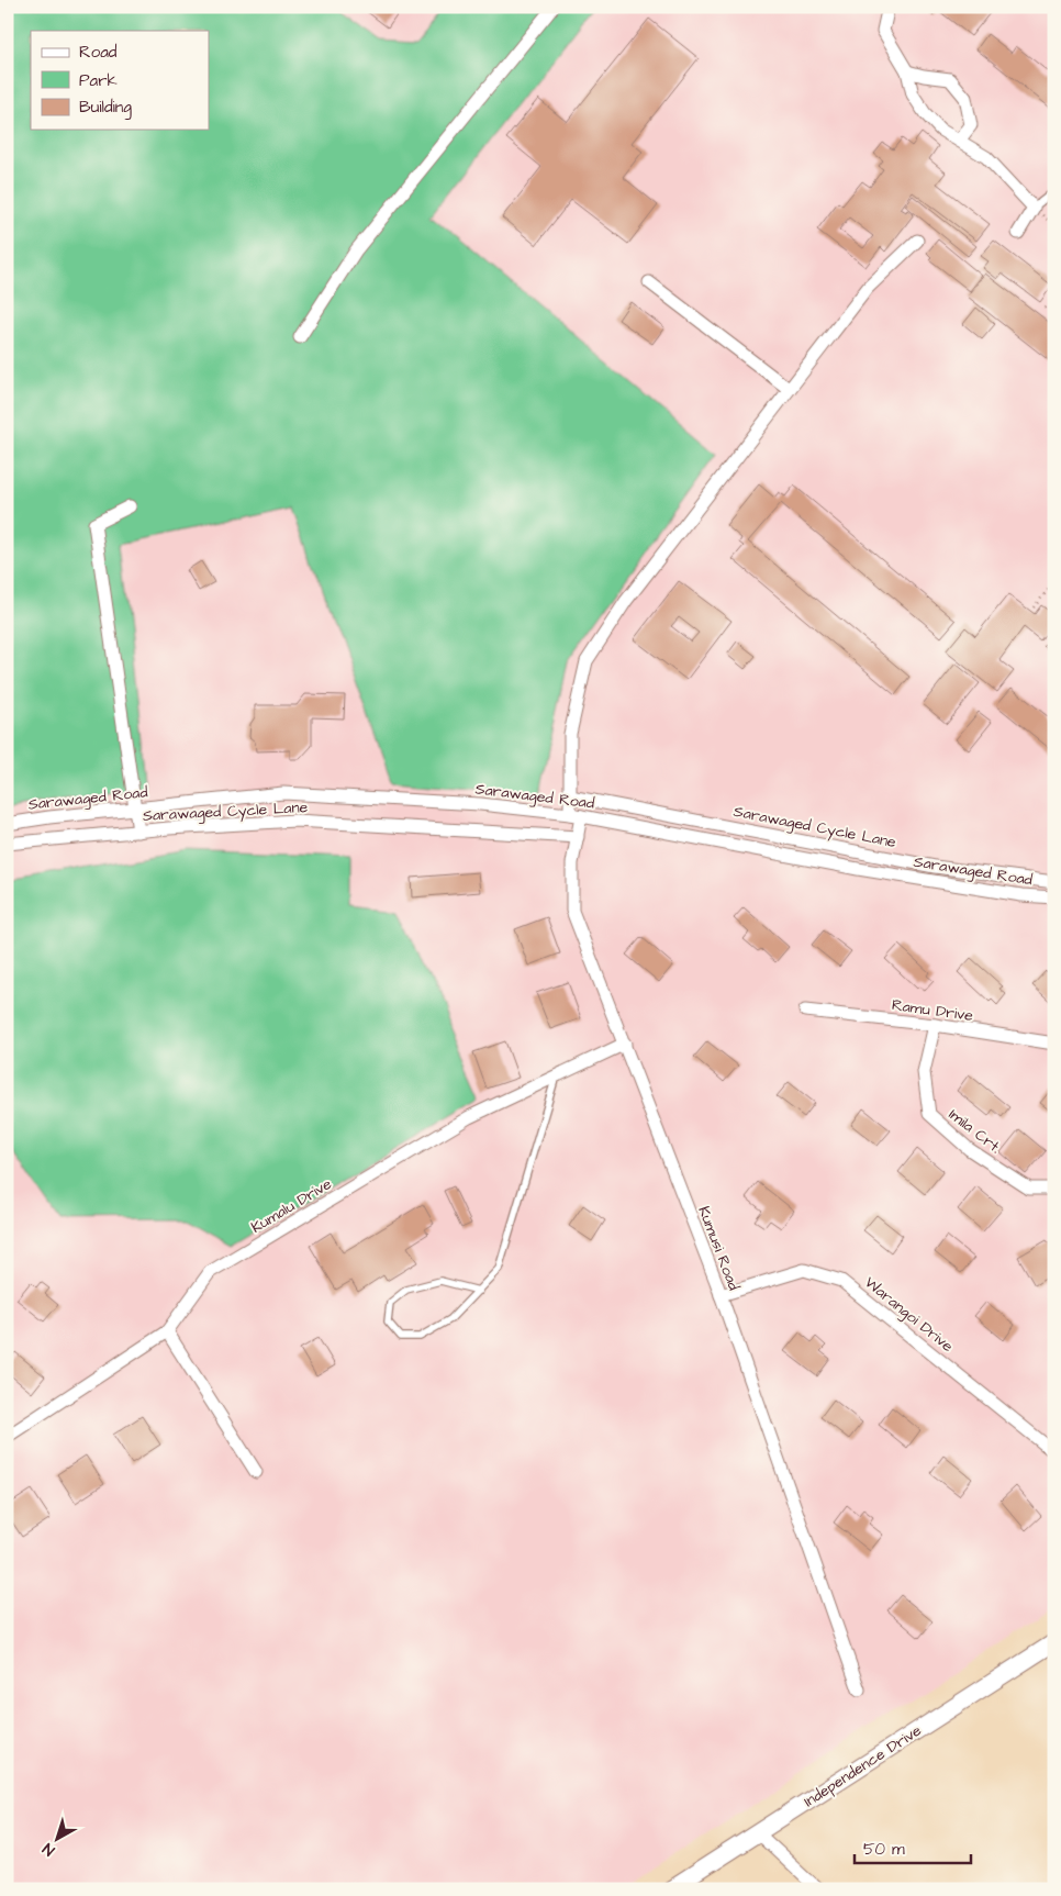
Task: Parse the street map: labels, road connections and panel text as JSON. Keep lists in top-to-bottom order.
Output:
{
  "streets": {
    "main road": ["Independence Drive"],
    "street": [
      "Sarawaged Road",
      "Sarawaged Cycle Lane",
      "Ramu Drive",
      "Imila Crt.",
      "Kumalu Drive",
      "Kumusi Road",
      "Warangoi Drive"
    ]
  },
  "crossings": [
    ["Sarawaged Road", "Kumusi Road"],
    ["Sarawaged Cycle Lane", "Kumusi Road"],
    ["Ramu Drive", "Imila Crt."],
    ["Kumalu Drive", "Kumusi Road"],
    ["Kumusi Road", "Warangoi Drive"]
  ],
  "legend": ["Road", "Park", "Building"],
  "scale_bar": "50 m",
  "north": "bottom left"
}
